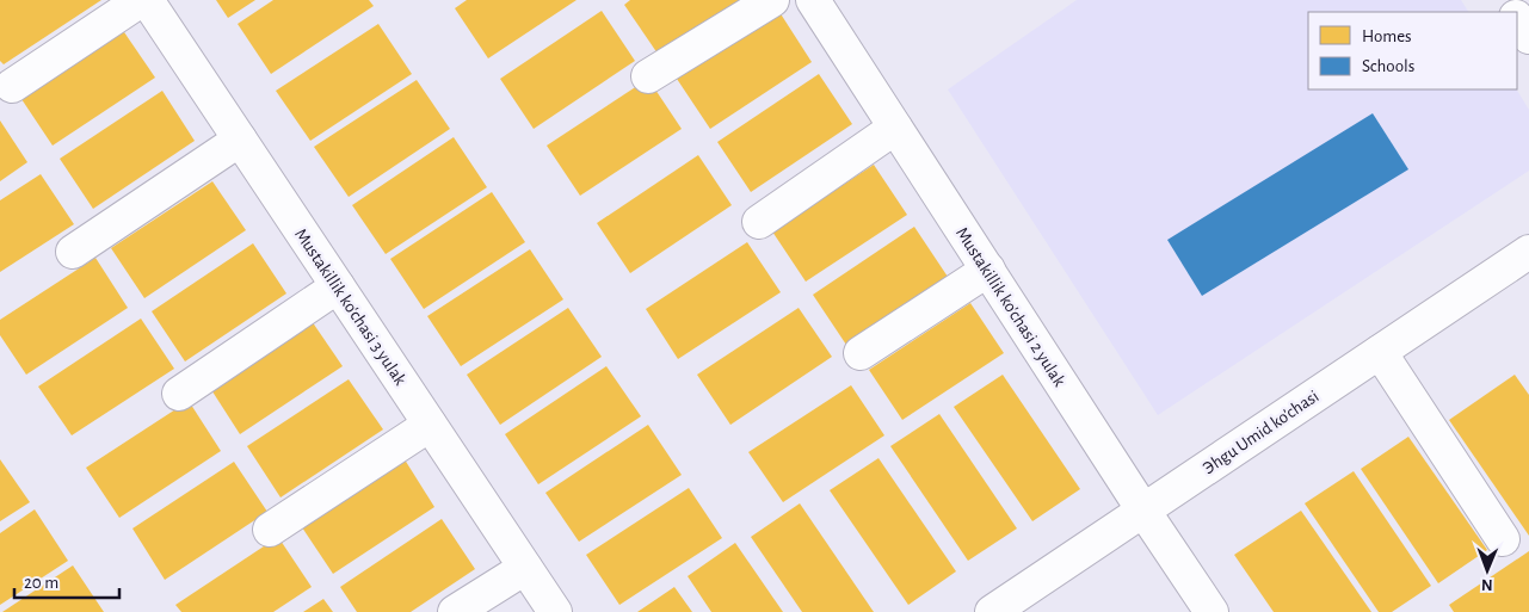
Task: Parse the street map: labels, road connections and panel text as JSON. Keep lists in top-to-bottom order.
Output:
{
  "streets": {
    "street": ["Mustakillik ko'chasi 3 yulak", "Mustakillik ko'chasi 2 yulak", "Эhgu Umid ko’chasi"]
  },
  "crossings": [
    ["Mustakillik ko'chasi 2 yulak", "Эhgu Umid ko’chasi"]
  ],
  "legend": ["Homes", "Schools"],
  "scale_bar": "20 m",
  "north": "bottom"
}
